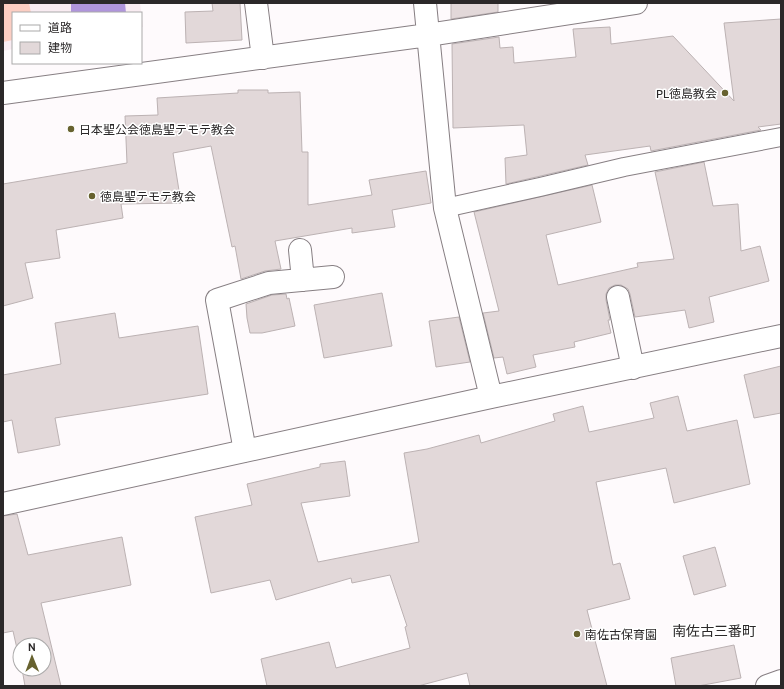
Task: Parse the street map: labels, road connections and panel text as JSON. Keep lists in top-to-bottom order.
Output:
{
  "districts": ["南佐古三番町"],
  "places": [
    "PL徳島教会",
    "日本聖公会徳島聖テモテ教会",
    "徳島聖テモテ教会",
    "南佐古保育園"
  ],
  "legend": ["道路", "建物"],
  "north": "top"
}
